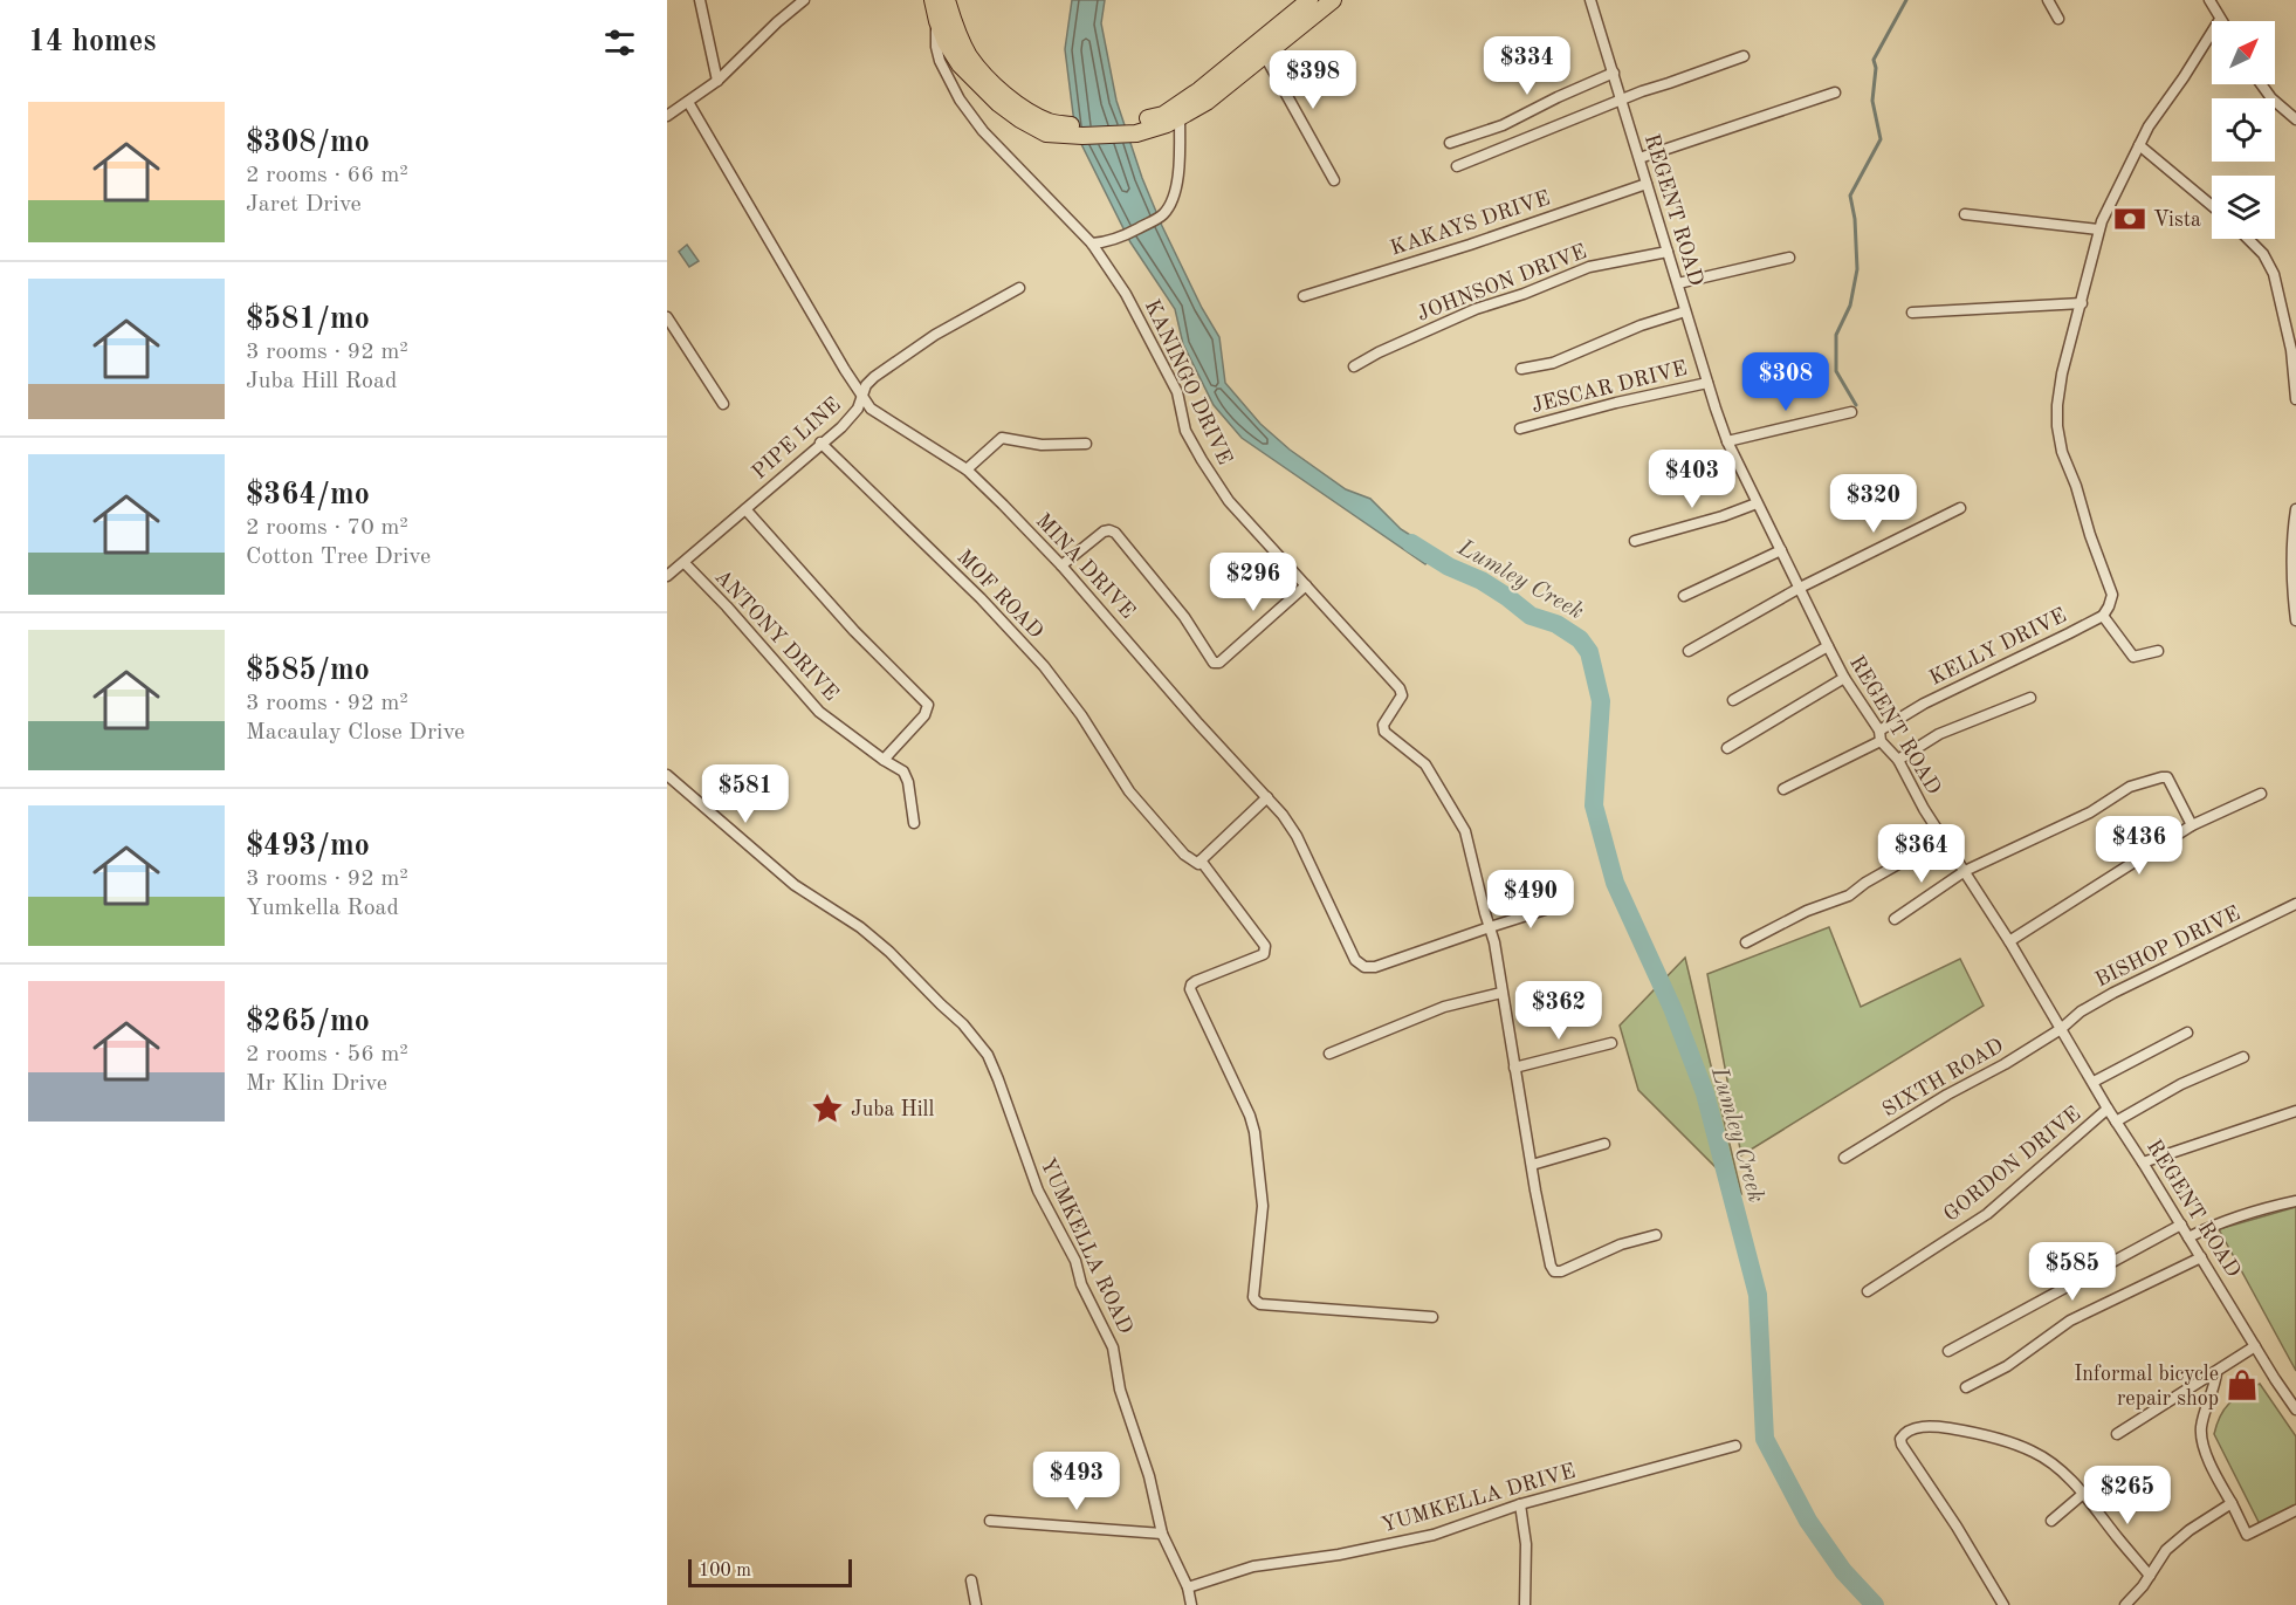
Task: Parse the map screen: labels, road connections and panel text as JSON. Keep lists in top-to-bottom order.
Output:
{
  "streets": {
    "street": [
      "REGENT ROAD",
      "KAKAYS DRIVE",
      "JOHNSON DRIVE",
      "KANINGO DRIVE",
      "JESCAR DRIVE",
      "PIPE LINE",
      "MINA DRIVE",
      "MOF ROAD",
      "ANTONY DRIVE",
      "KELLY DRIVE",
      "BISHOP DRIVE",
      "SIXTH ROAD",
      "GORDON DRIVE",
      "YUMKELLA ROAD",
      "YUMKELLA DRIVE"
    ]
  },
  "crossings": [
    ["REGENT ROAD", "KAKAYS DRIVE"],
    ["REGENT ROAD", "JOHNSON DRIVE"],
    ["REGENT ROAD", "JESCAR DRIVE"],
    ["REGENT ROAD", "KELLY DRIVE"],
    ["REGENT ROAD", "BISHOP DRIVE"],
    ["REGENT ROAD", "SIXTH ROAD"],
    ["REGENT ROAD", "GORDON DRIVE"],
    ["KANINGO DRIVE", "MINA DRIVE"],
    ["PIPE LINE", "MINA DRIVE"],
    ["PIPE LINE", "MOF ROAD"],
    ["PIPE LINE", "ANTONY DRIVE"],
    ["BISHOP DRIVE", "SIXTH ROAD"],
    ["YUMKELLA ROAD", "YUMKELLA DRIVE"]
  ],
  "water": ["Lumley Creek"],
  "places": {
    "bank": ["Vista"],
    "place": ["Juba Hill"],
    "shop": ["Informal bicycle repair shop"]
  },
  "scale_bar": "100 m",
  "north": "top right",
  "page": {
    "heading": "14 homes",
    "price": [
      "$334",
      "$398",
      "$308",
      "$403",
      "$320",
      "$296",
      "$581",
      "$436",
      "$364",
      "$490",
      "$362",
      "$585",
      "$493",
      "$265"
    ],
    "list": [
      {
        "name": "$308/mo",
        "note": "2 rooms · 66 m² · Jaret Drive"
      },
      {
        "name": "$581/mo",
        "note": "3 rooms · 92 m² · Juba Hill Road"
      },
      {
        "name": "$364/mo",
        "note": "2 rooms · 70 m² · Cotton Tree Drive"
      },
      {
        "name": "$585/mo",
        "note": "3 rooms · 92 m² · Macaulay Close Drive"
      },
      {
        "name": "$493/mo",
        "note": "3 rooms · 92 m² · Yumkella Road"
      },
      {
        "name": "$265/mo",
        "note": "2 rooms · 56 m² · Mr Klin Drive"
      }
    ],
    "scale": "100 m"
  }
}
